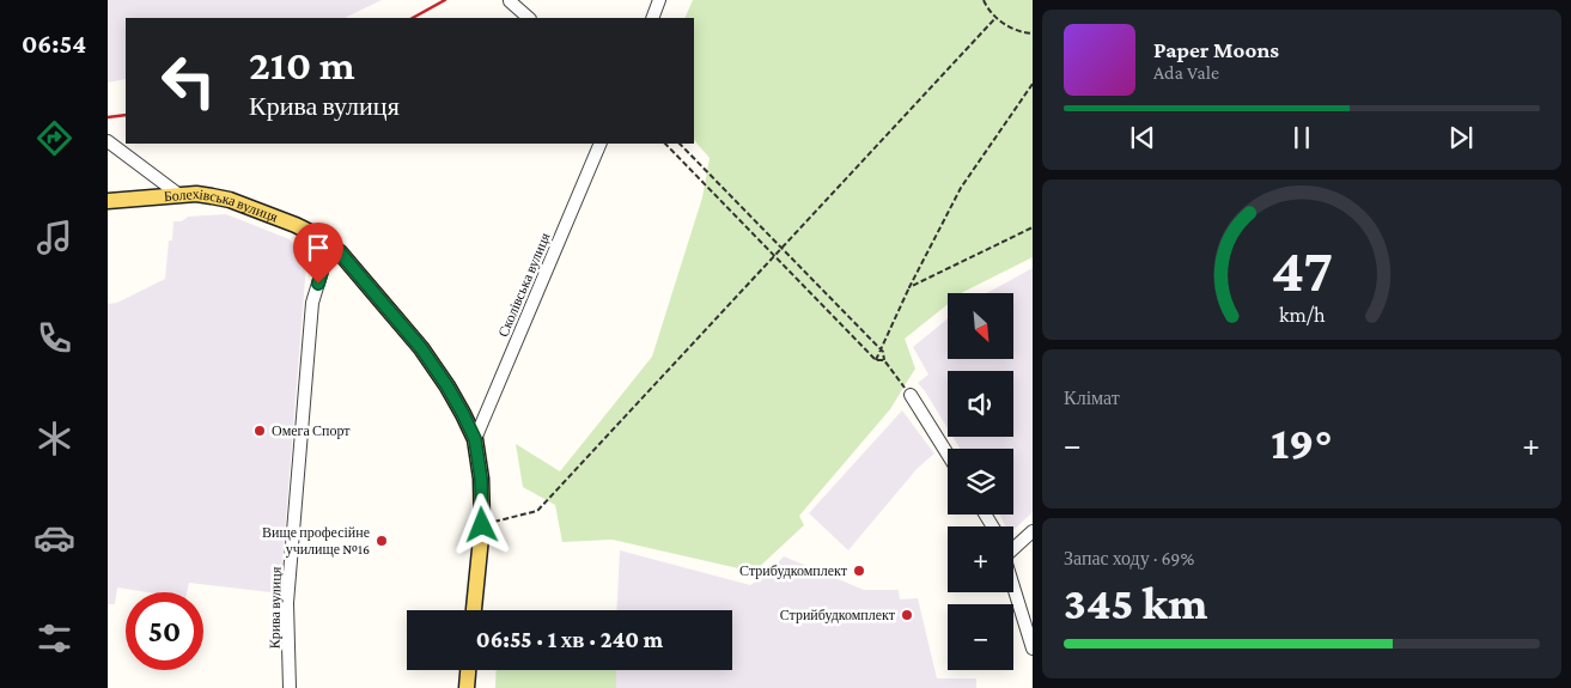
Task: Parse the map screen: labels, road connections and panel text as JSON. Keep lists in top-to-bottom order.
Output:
{
  "streets": {
    "main road": ["Болехівська вулиця"],
    "street": ["Сколівська вулиця", "Крива вулиця"]
  },
  "crossings": [
    ["Болехівська вулиця", "Сколівська вулиця"],
    ["Болехівська вулиця", "Крива вулиця"]
  ],
  "places": [
    "Омега Спорт",
    "Вище професійне училище №16",
    "Стрибудкомплект",
    "Стрийбудкомплект"
  ],
  "north": "bottom right",
  "page": {
    "tabs": "06:54",
    "turn": ["210 m", "Крива вулиця"],
    "song": ["Paper Moons", "Ada Vale"],
    "map_buttons": ["+", "−"],
    "tile": [
      "Клімат",
      ["Запас ходу · 69%", "345 km"]
    ],
    "heat": ["−", "19°", "+"],
    "limit": "50",
    "trip": "06:55 · 1 хв · 240 m",
    "gauge": ["47", "km/h"]
  }
}
